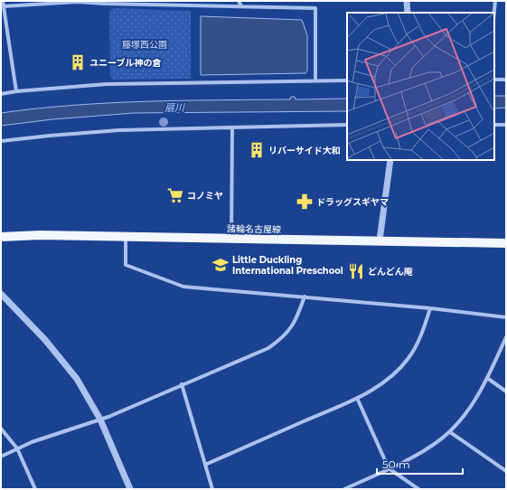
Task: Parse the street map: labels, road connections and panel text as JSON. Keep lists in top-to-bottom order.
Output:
{
  "streets": {
    "main road": ["諸輪名古屋線"]
  },
  "water": ["扇川"],
  "parks": ["藤塚西公園"],
  "places": {
    "building": ["ユニーブル神の倉", "リバーサイド大和"],
    "supermarket": ["コノミヤ"],
    "pharmacy": ["ドラッグスギヤマ"],
    "school or university": ["Little Duckling International Preschool"],
    "restaurant": ["どんどん庵"]
  },
  "scale_bar": "50 m"
}
